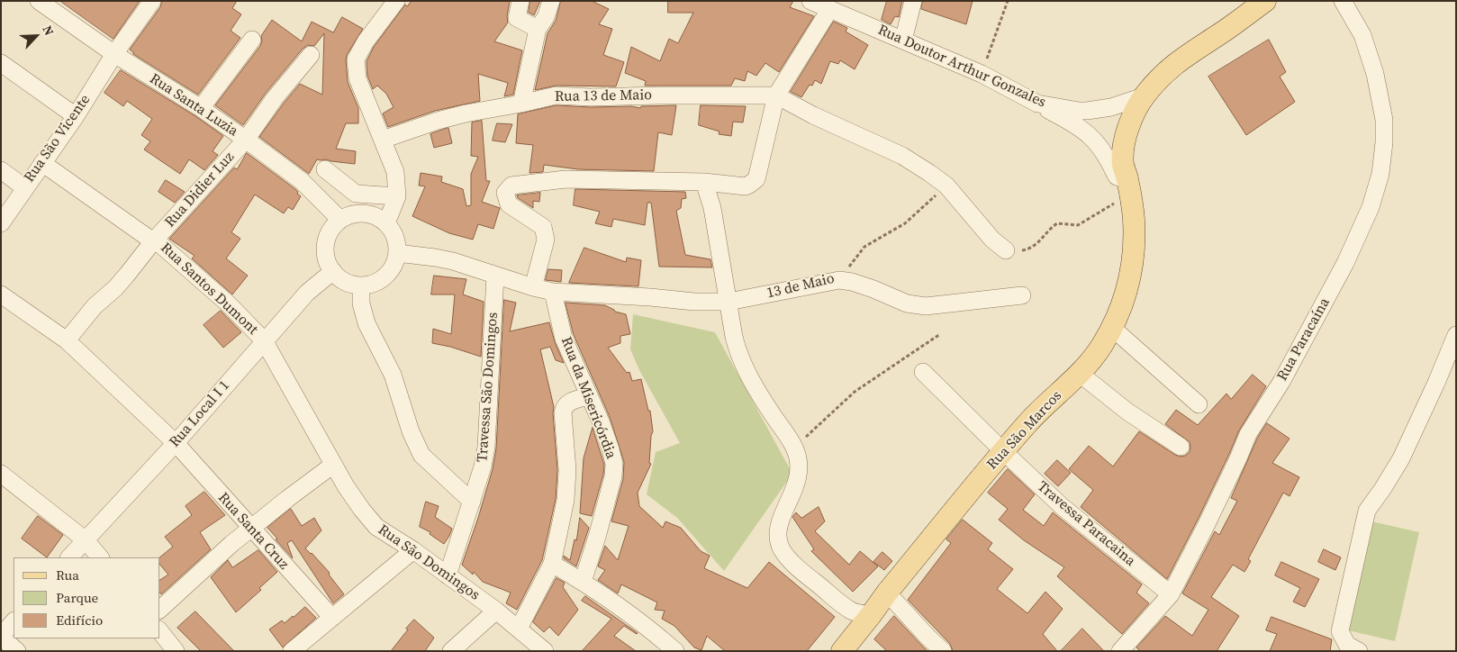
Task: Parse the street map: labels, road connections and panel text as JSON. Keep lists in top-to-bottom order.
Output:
{
  "streets": {
    "main road": ["Rua São Marcos"],
    "street": [
      "Rua Doutor Arthur Gonzales",
      "Rua 13 de Maio",
      "Rua Santa Luzia",
      "Rua São Vicente",
      "Rua Didier Luz",
      "13 de Maio",
      "Rua Santos Dumont",
      "Rua Paracaína",
      "Travessa São Domingos",
      "Rua da Misericórdia",
      "Rua Local I 1",
      "Travessa Paracaina",
      "Rua Santa Cruz",
      "Rua São Domingos"
    ]
  },
  "crossings": [
    ["Rua Doutor Arthur Gonzales", "Rua São Marcos"],
    ["Rua 13 de Maio", "13 de Maio"],
    ["Rua Santa Luzia", "Rua São Vicente"],
    ["Rua Santa Luzia", "Rua Didier Luz"],
    ["Rua Santa Luzia", "13 de Maio"],
    ["Rua Santa Luzia", "Rua Local I 1"],
    ["Rua Didier Luz", "Rua Santos Dumont"],
    ["Rua Didier Luz", "Rua Santa Cruz"],
    ["13 de Maio", "Travessa São Domingos"],
    ["13 de Maio", "Rua da Misericórdia"],
    ["13 de Maio", "Rua Local I 1"],
    ["Rua Santos Dumont", "Rua Local I 1"],
    ["Rua Santos Dumont", "Rua São Domingos"],
    ["Rua Paracaína", "Travessa Paracaina"],
    ["Travessa São Domingos", "Rua São Domingos"],
    ["Rua Local I 1", "Rua Santa Cruz"],
    ["Rua Local I 1", "Rua São Domingos"],
    ["Rua São Marcos", "Travessa Paracaina"]
  ],
  "legend": ["Rua", "Parque", "Edifício"],
  "north": "top right"
}
